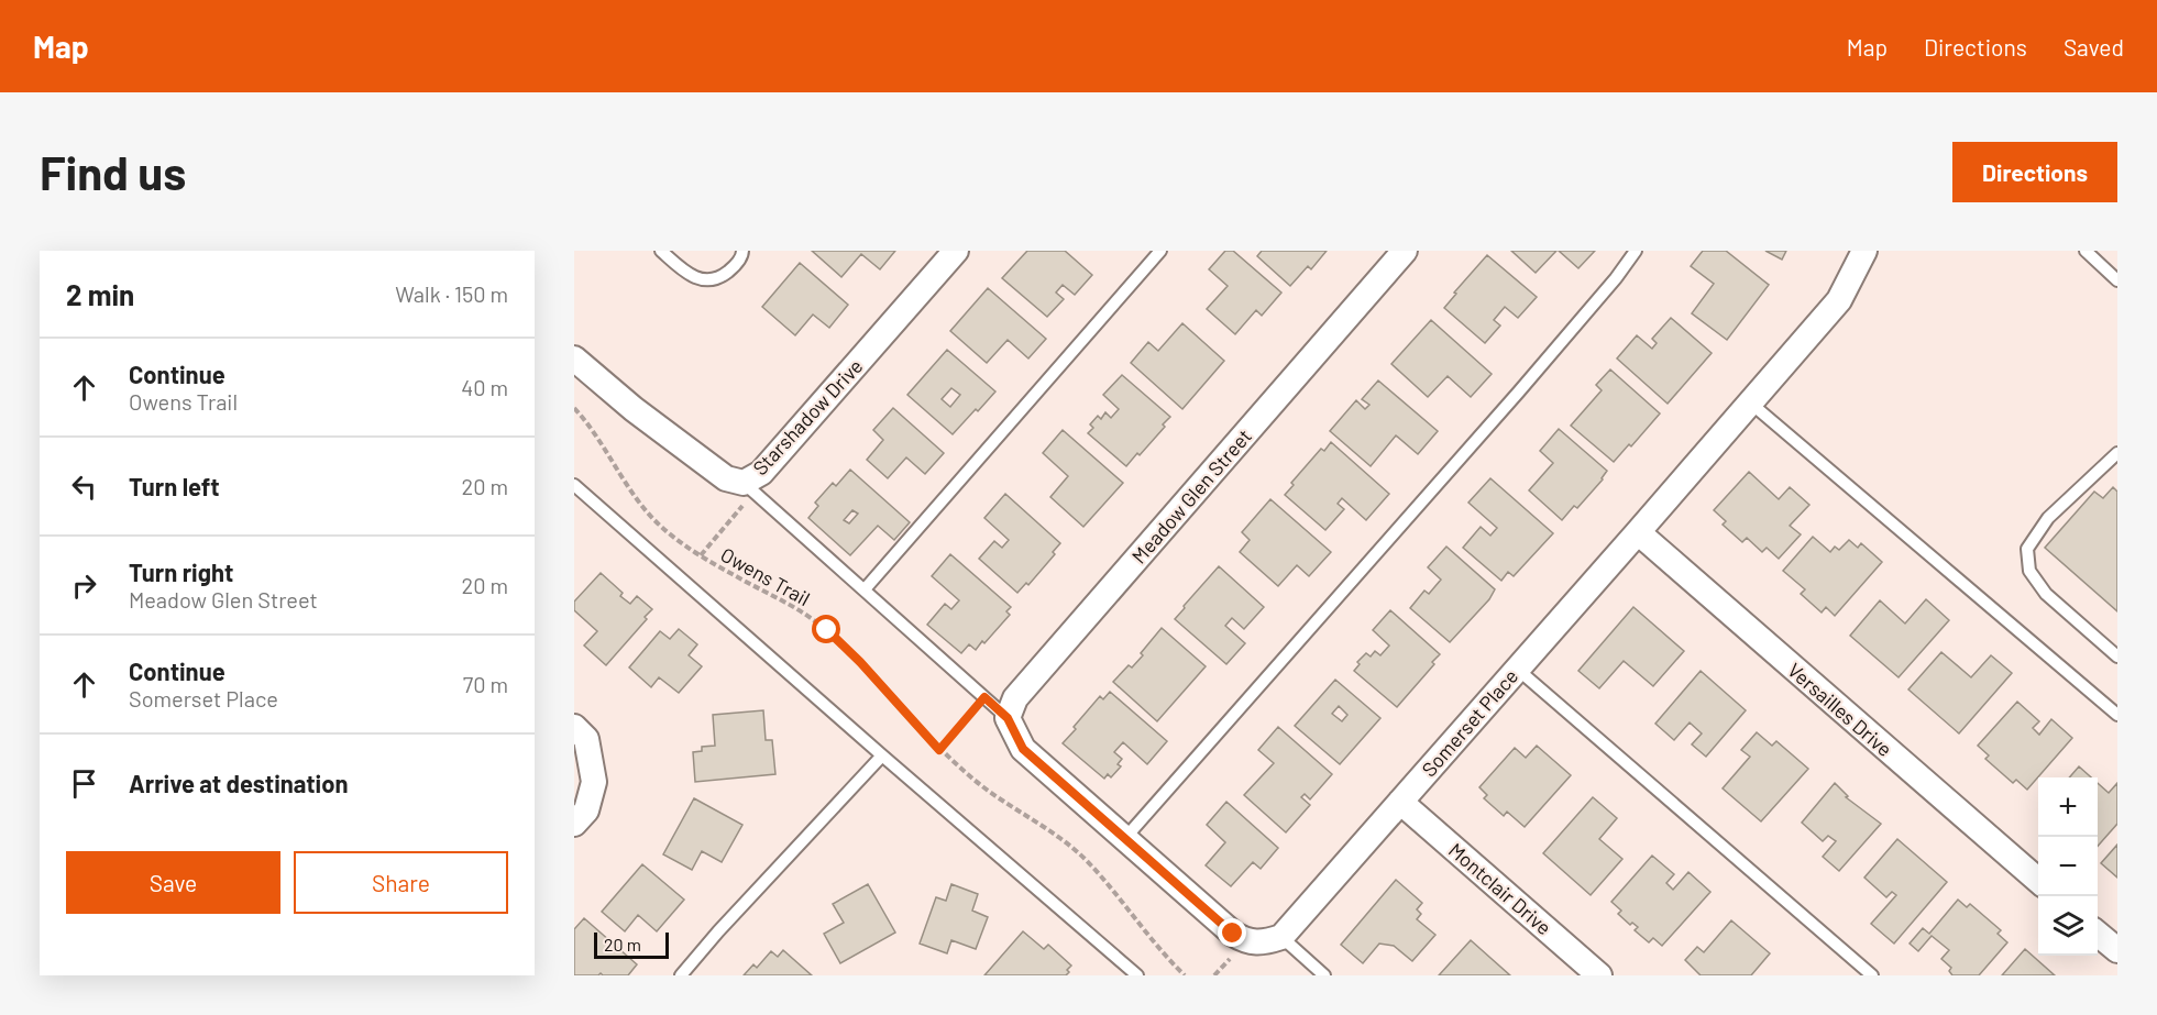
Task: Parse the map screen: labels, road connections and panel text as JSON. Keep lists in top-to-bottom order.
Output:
{
  "streets": {
    "street": [
      "Starshadow Drive",
      "Meadow Glen Street",
      "Versailles Drive",
      "Somerset Place",
      "Montclair Drive"
    ],
    "path": ["Owens Trail"]
  },
  "crossings": [
    ["Versailles Drive", "Somerset Place"],
    ["Somerset Place", "Montclair Drive"]
  ],
  "scale_bar": "20 m",
  "page": {
    "header": "Map",
    "nav": ["Map", "Directions", "Saved"],
    "buttons": [
      "Directions",
      ["Save", "Share"]
    ],
    "title": "Find us",
    "heading": ["2 min", "Walk · 150 m"],
    "list": [
      ["Continue", "Owens Trail", "40 m"],
      ["Turn left", "20 m"],
      ["Turn right", "Meadow Glen Street", "20 m"],
      ["Continue", "Somerset Place", "70 m"],
      "Arrive at destination"
    ],
    "map_buttons": ["+", "−"],
    "scale": "20 m"
  }
}
